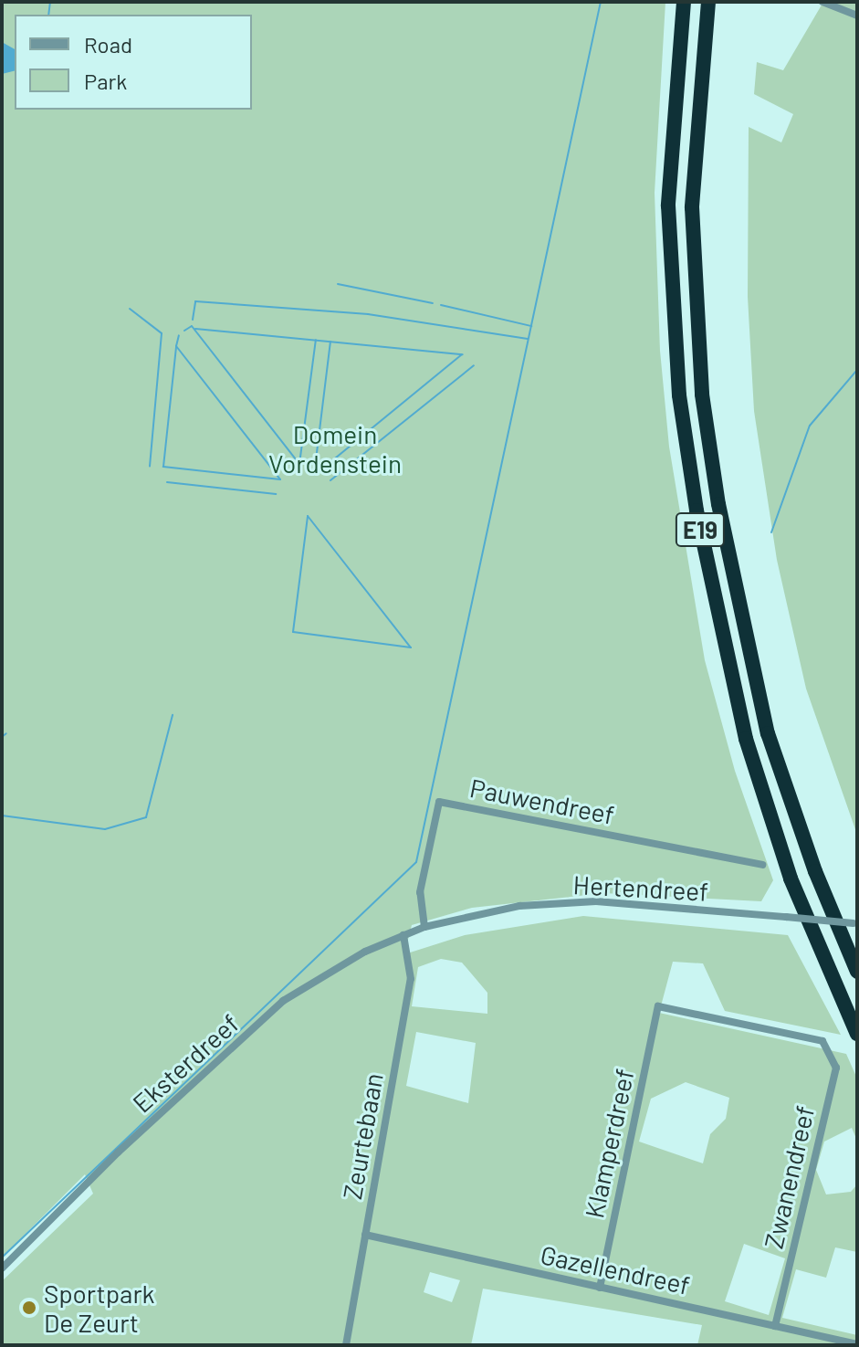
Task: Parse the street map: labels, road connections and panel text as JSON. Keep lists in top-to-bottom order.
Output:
{
  "streets": {
    "highway": ["E19"],
    "street": [
      "Pauwendreef",
      "Hertendreef",
      "Eksterdreef",
      "Zeurtebaan",
      "Klamperdreef",
      "Zwanendreef",
      "Gazellendreef"
    ]
  },
  "crossings": [
    ["Pauwendreef", "Hertendreef"],
    ["Pauwendreef", "Eksterdreef"],
    ["Hertendreef", "Eksterdreef"],
    ["Eksterdreef", "Zeurtebaan"],
    ["Zeurtebaan", "Gazellendreef"],
    ["Klamperdreef", "Zwanendreef"],
    ["Klamperdreef", "Gazellendreef"],
    ["Zwanendreef", "Gazellendreef"]
  ],
  "parks": ["Domein Vordenstein"],
  "places": ["Sportpark De Zeurt"],
  "legend": ["Road", "Park"]
}
